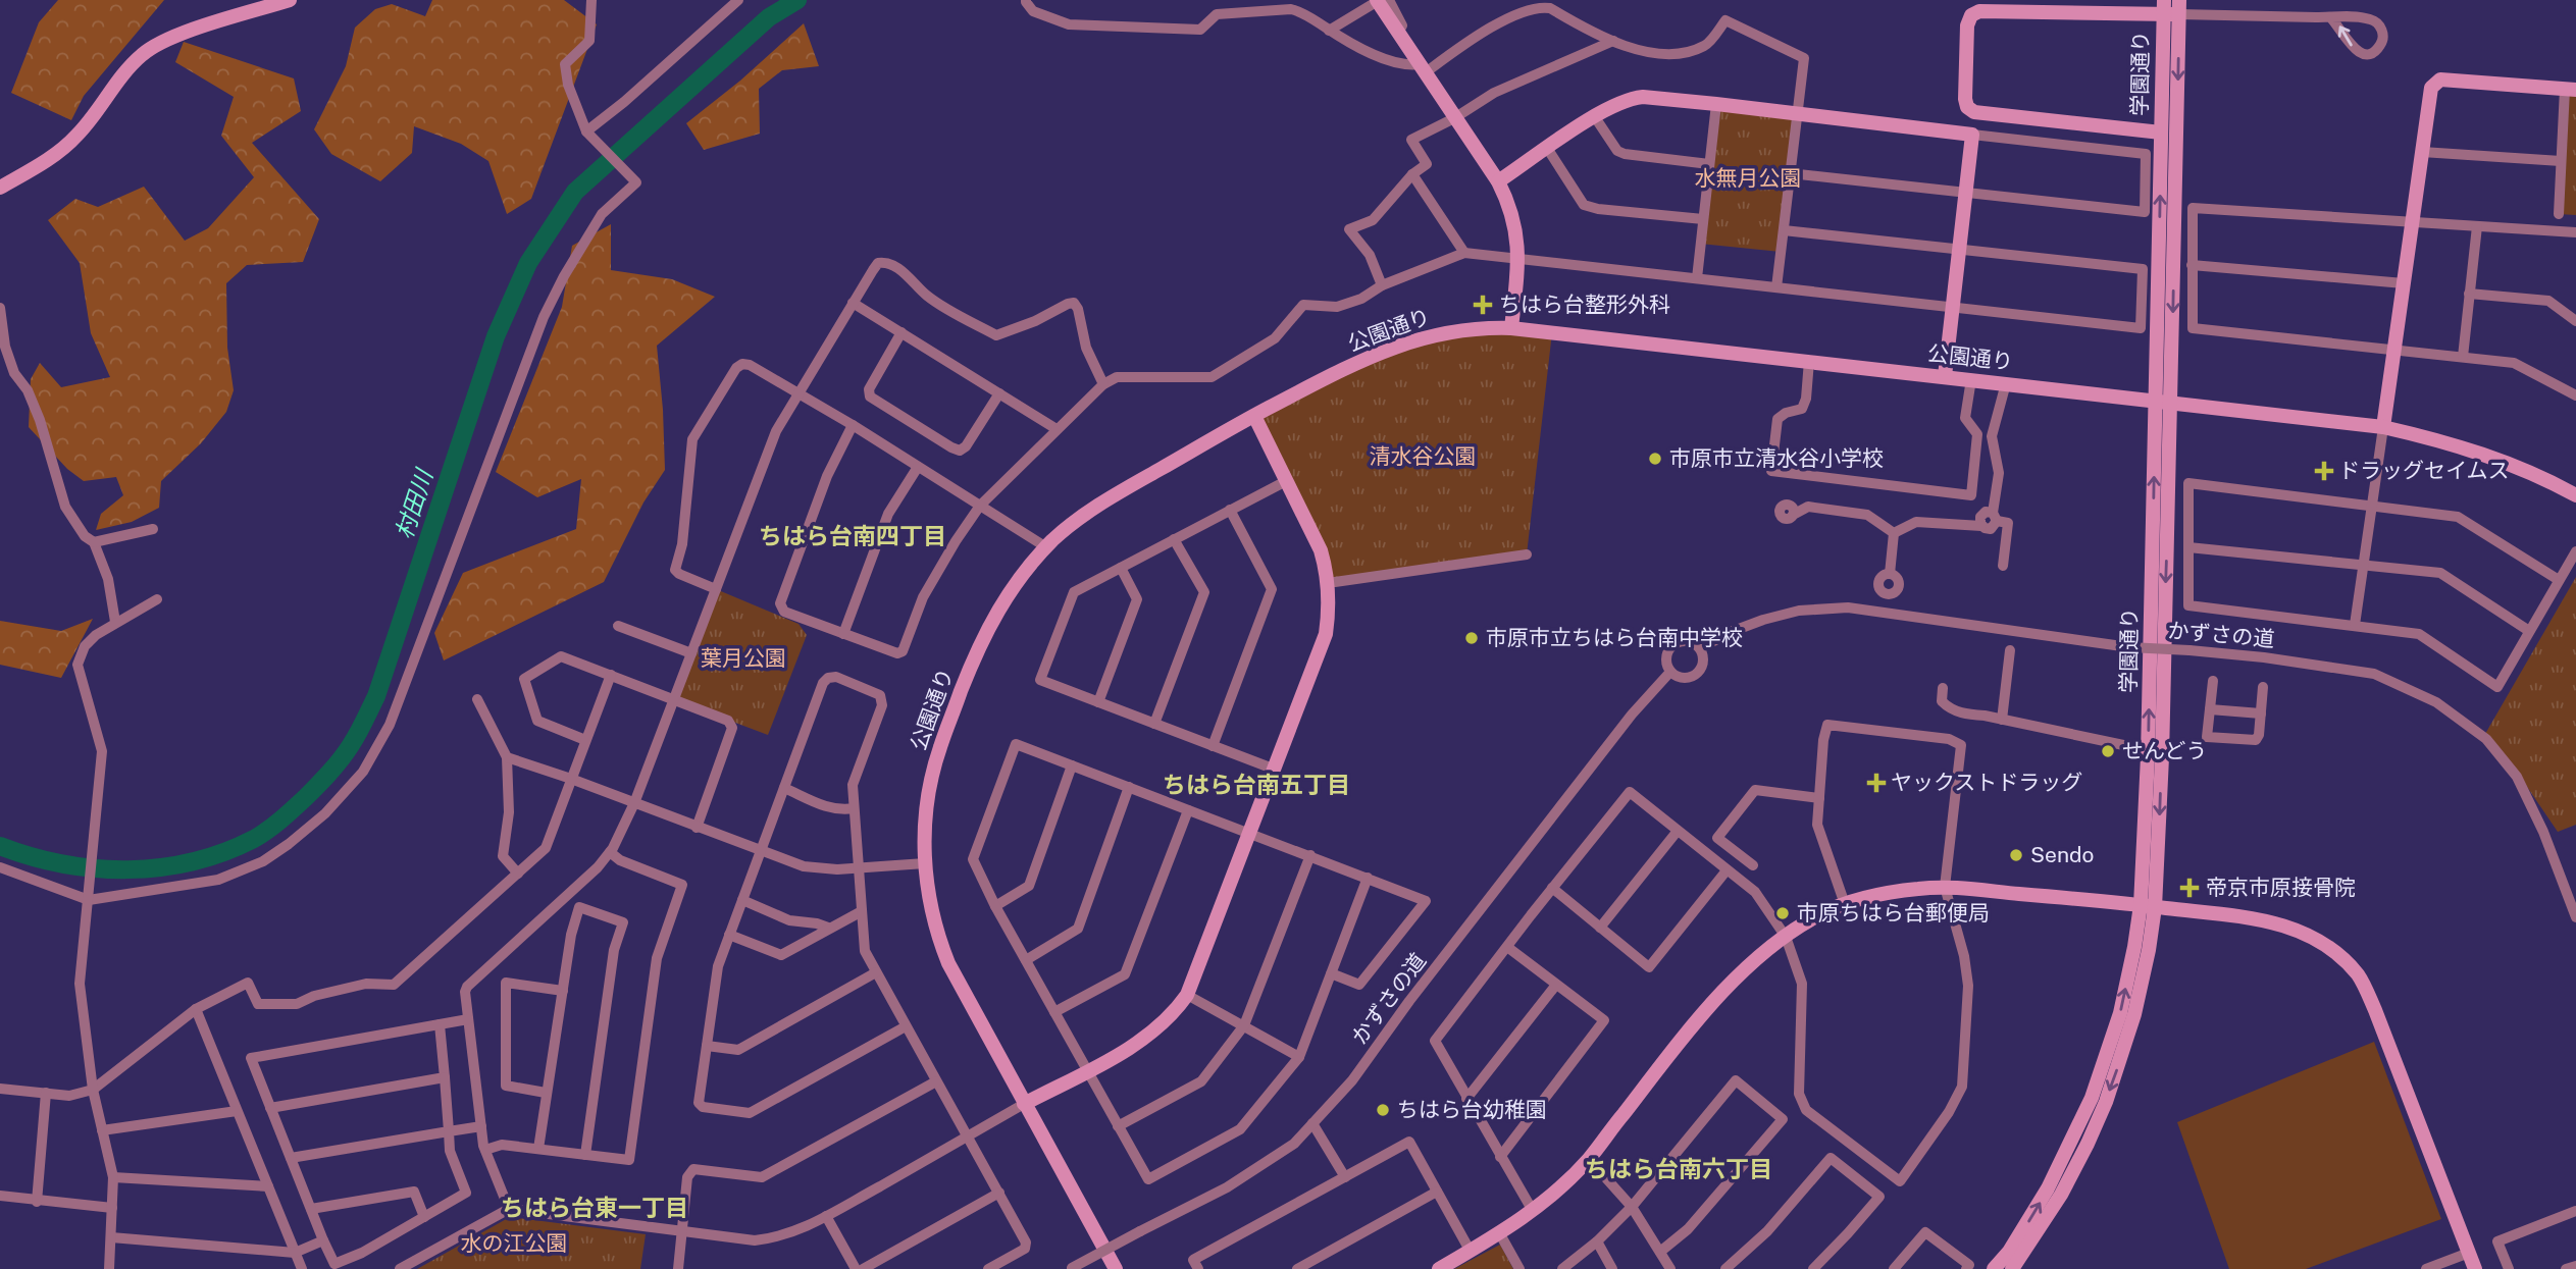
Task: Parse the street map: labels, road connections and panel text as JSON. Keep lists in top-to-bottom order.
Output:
{
  "streets": {
    "street": ["学園通り", "公園通り", "かずさの道"]
  },
  "crossings": [
    ["学園通り", "公園通り"]
  ],
  "districts": [
    "ちはら台南四丁目",
    "ちはら台南五丁目",
    "ちはら台南六丁目",
    "ちはら台東一丁目"
  ],
  "water": ["村田川"],
  "parks": [
    "水無月公園",
    "清水谷公園",
    "葉月公園",
    "水の江公園"
  ],
  "places": {
    "health": [
      "ちはら台整形外科",
      "ドラッグセイムス",
      "ヤックストドラッグ",
      "帝京市原接骨院"
    ],
    "other": [
      "市原市立清水谷小学校",
      "市原市立ちはら台南中学校",
      "せんどう",
      "Sendo",
      "市原ちはら台郵便局",
      "ちはら台幼稚園"
    ]
  }
}
